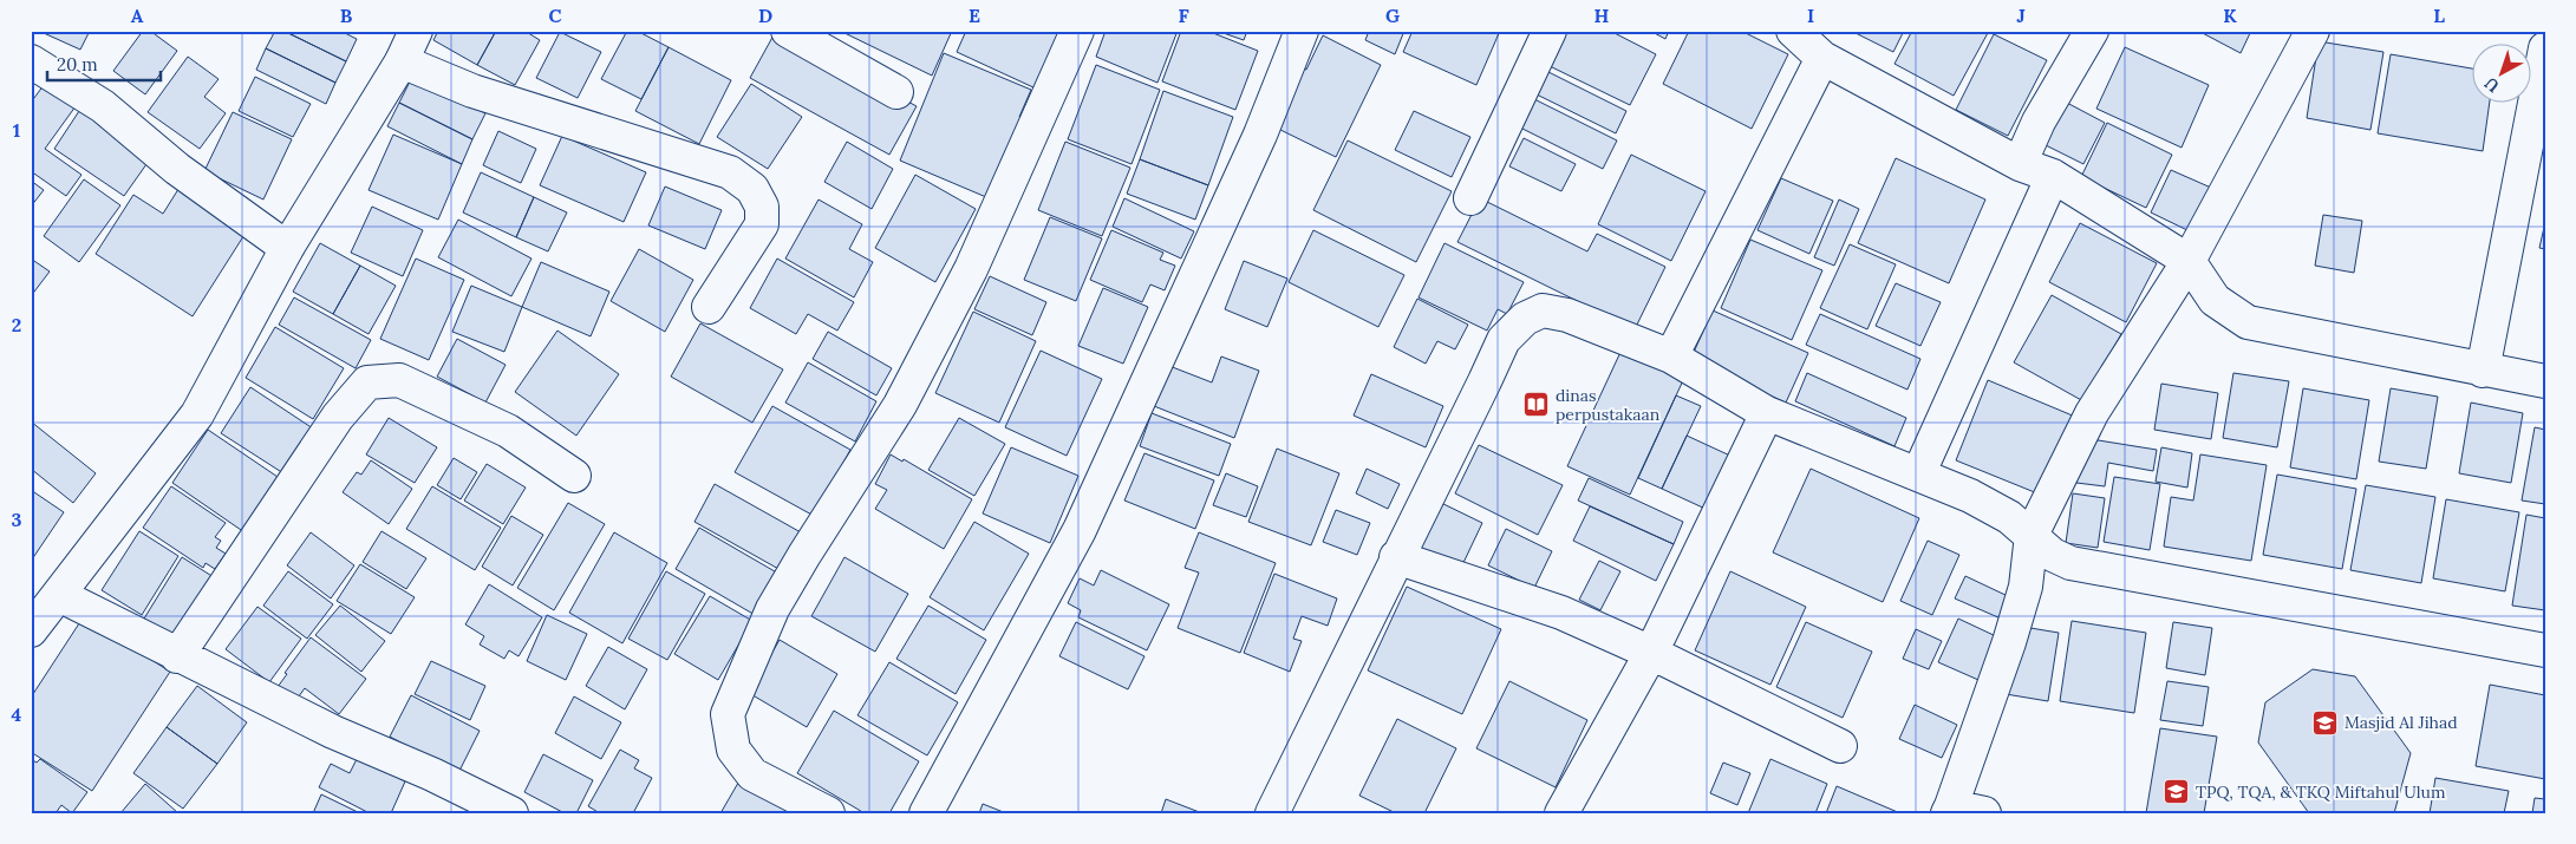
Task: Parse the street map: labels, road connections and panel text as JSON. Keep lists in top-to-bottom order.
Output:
{
  "places": {
    "library": ["dinas perpustakaan"],
    "school or university": ["Masjid Al Jihad", "TPQ, TQA, & TKQ Miftahul Ulum"]
  },
  "scale_bar": "20 m",
  "north": "bottom left",
  "grid": {
    "columns": [
      "A",
      "B",
      "C",
      "D",
      "E",
      "F",
      "G",
      "H",
      "I",
      "J",
      "K",
      "L"
    ],
    "rows": [
      "1",
      "2",
      "3",
      "4"
    ]
  }
}
